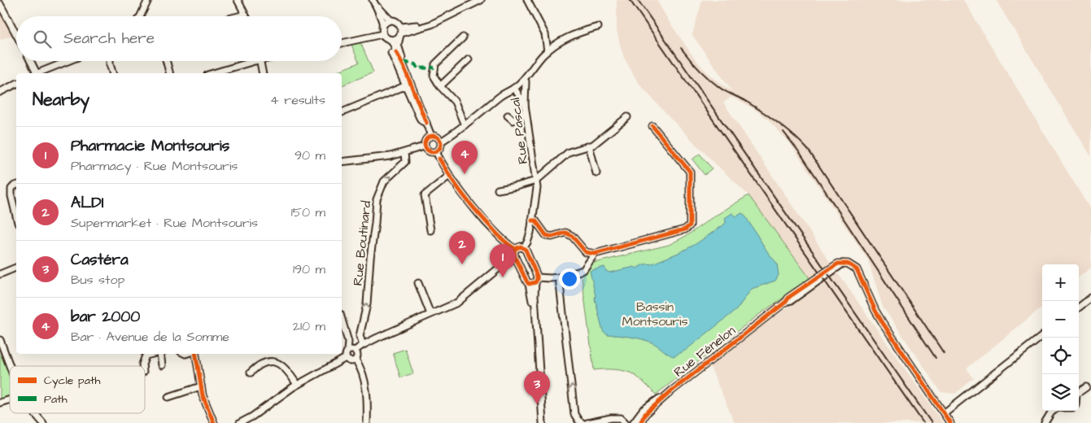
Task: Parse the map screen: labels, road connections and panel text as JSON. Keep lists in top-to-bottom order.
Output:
{
  "streets": {
    "street": ["Rue Pascal", "Rue Boutinard", "Rue Fénelon"]
  },
  "one_way": ["Rue Boutinard"],
  "parks": ["Bassin Montsouris"],
  "legend": ["Cycle path", "Path"],
  "page": {
    "search": "Search here",
    "heading": ["Nearby", "4 results"],
    "list": [
      {
        "mark": "1",
        "name": "Pharmacie Montsouris",
        "note": "Pharmacy · Rue Montsouris",
        "value": "90 m"
      },
      {
        "mark": "2",
        "name": "ALDI",
        "note": "Supermarket · Rue Montsouris",
        "value": "150 m"
      },
      {
        "mark": "3",
        "name": "Castéra",
        "note": "Bus stop",
        "value": "190 m"
      },
      {
        "mark": "4",
        "name": "bar 2000",
        "note": "Bar · Avenue de la Somme",
        "value": "210 m"
      }
    ],
    "pins": [
      "4",
      "2",
      "1",
      "3"
    ],
    "map_buttons": ["+", "−"]
  }
}
